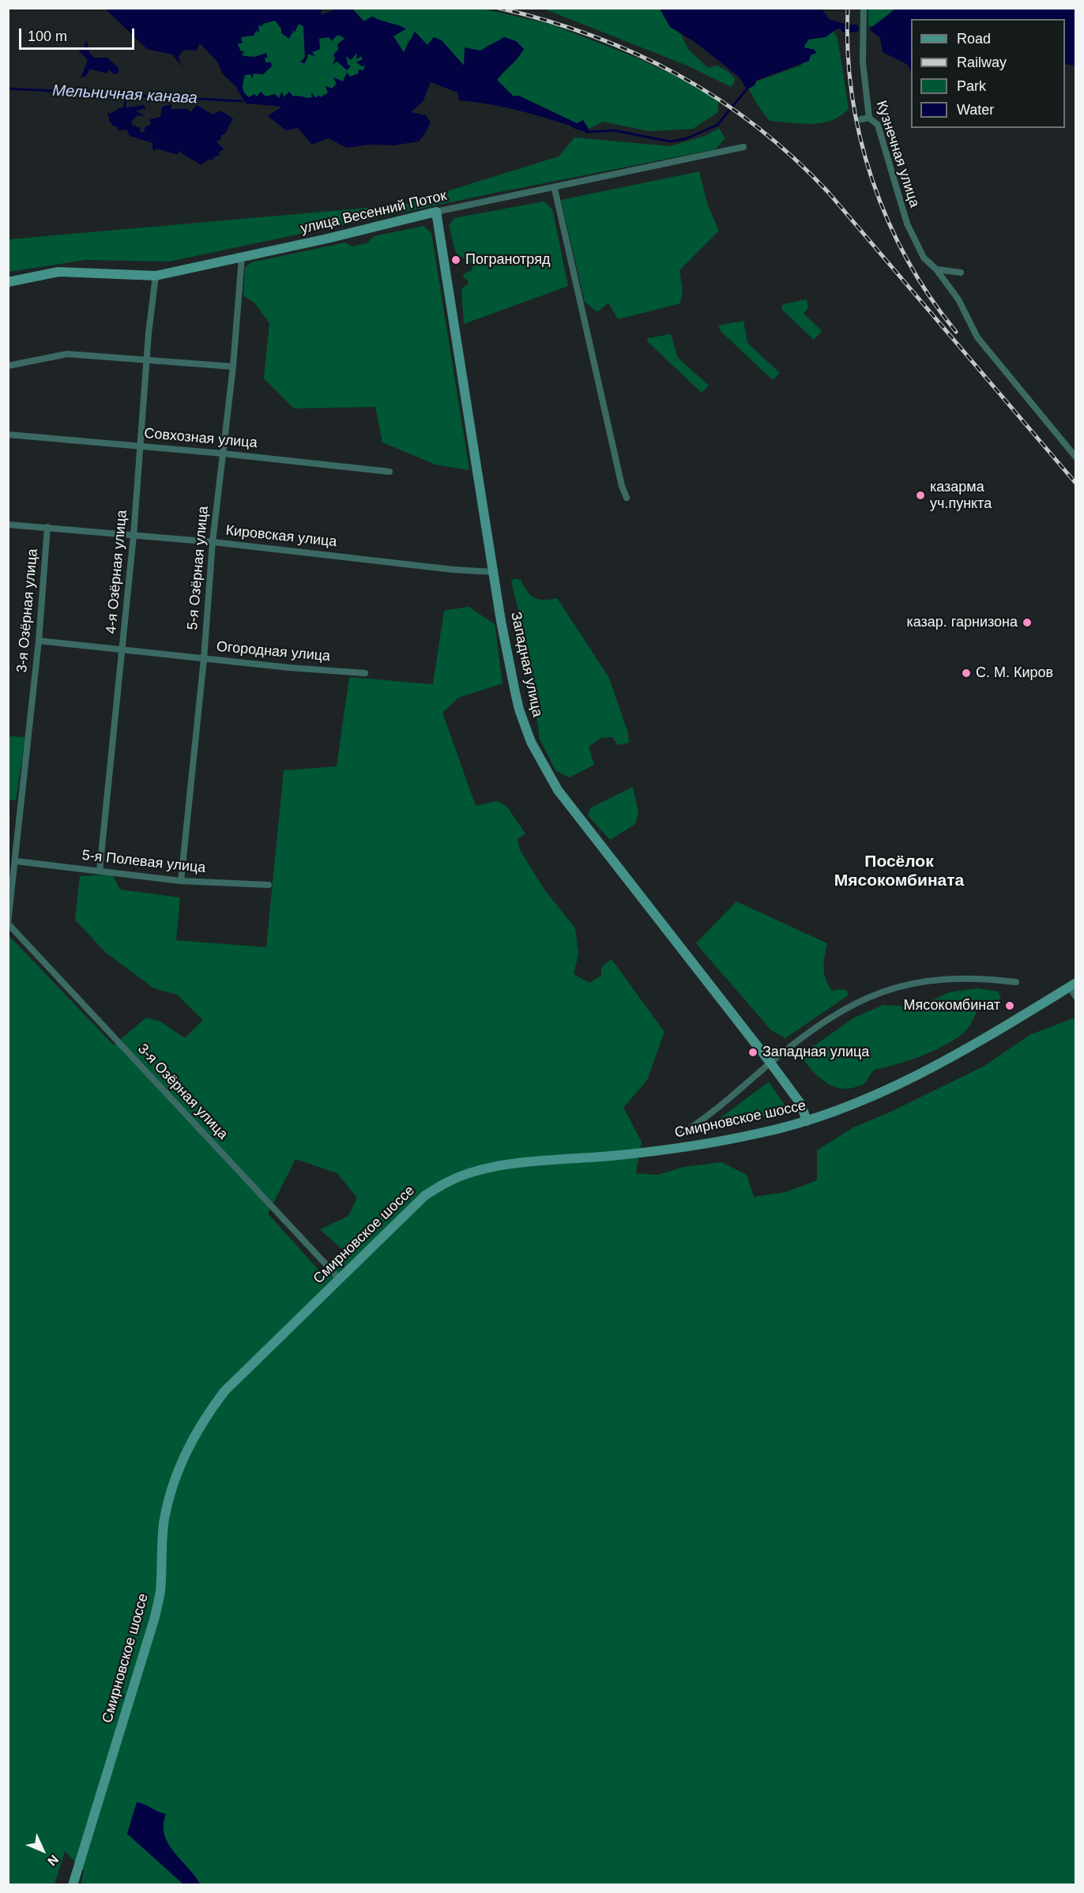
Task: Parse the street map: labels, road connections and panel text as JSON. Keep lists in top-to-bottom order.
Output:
{
  "streets": {
    "main road": ["улица Весенний Поток", "Западная улица", "Смирновское шоссе"],
    "street": [
      "Кузнечная улица",
      "Совхозная улица",
      "Кировская улица",
      "5-я Озёрная улица",
      "4-я Озёрная улица",
      "3-я Озёрная улица",
      "Огородная улица",
      "5-я Полевая улица"
    ]
  },
  "crossings": [
    ["улица Весенний Поток", "5-я Озёрная улица"],
    ["улица Весенний Поток", "4-я Озёрная улица"],
    ["улица Весенний Поток", "Западная улица"],
    ["Совхозная улица", "5-я Озёрная улица"],
    ["Совхозная улица", "4-я Озёрная улица"],
    ["Кировская улица", "5-я Озёрная улица"],
    ["Кировская улица", "4-я Озёрная улица"],
    ["Кировская улица", "3-я Озёрная улица"],
    ["Кировская улица", "Западная улица"],
    ["5-я Озёрная улица", "Огородная улица"],
    ["5-я Озёрная улица", "5-я Полевая улица"],
    ["4-я Озёрная улица", "Огородная улица"],
    ["4-я Озёрная улица", "5-я Полевая улица"],
    ["3-я Озёрная улица", "Огородная улица"],
    ["3-я Озёрная улица", "5-я Полевая улица"],
    ["3-я Озёрная улица", "Смирновское шоссе"],
    ["Западная улица", "Смирновское шоссе"]
  ],
  "districts": ["Посёлок Мясокомбината"],
  "water": ["Мельничная канава"],
  "places": [
    "Погранотряд",
    "казарма уч.пункта",
    "казар. гарнизона",
    "С. М. Киров",
    "Мясокомбинат",
    "Западная улица"
  ],
  "legend": [
    "Road",
    "Railway",
    "Park",
    "Water"
  ],
  "scale_bar": "100 m",
  "north": "bottom right"
}
